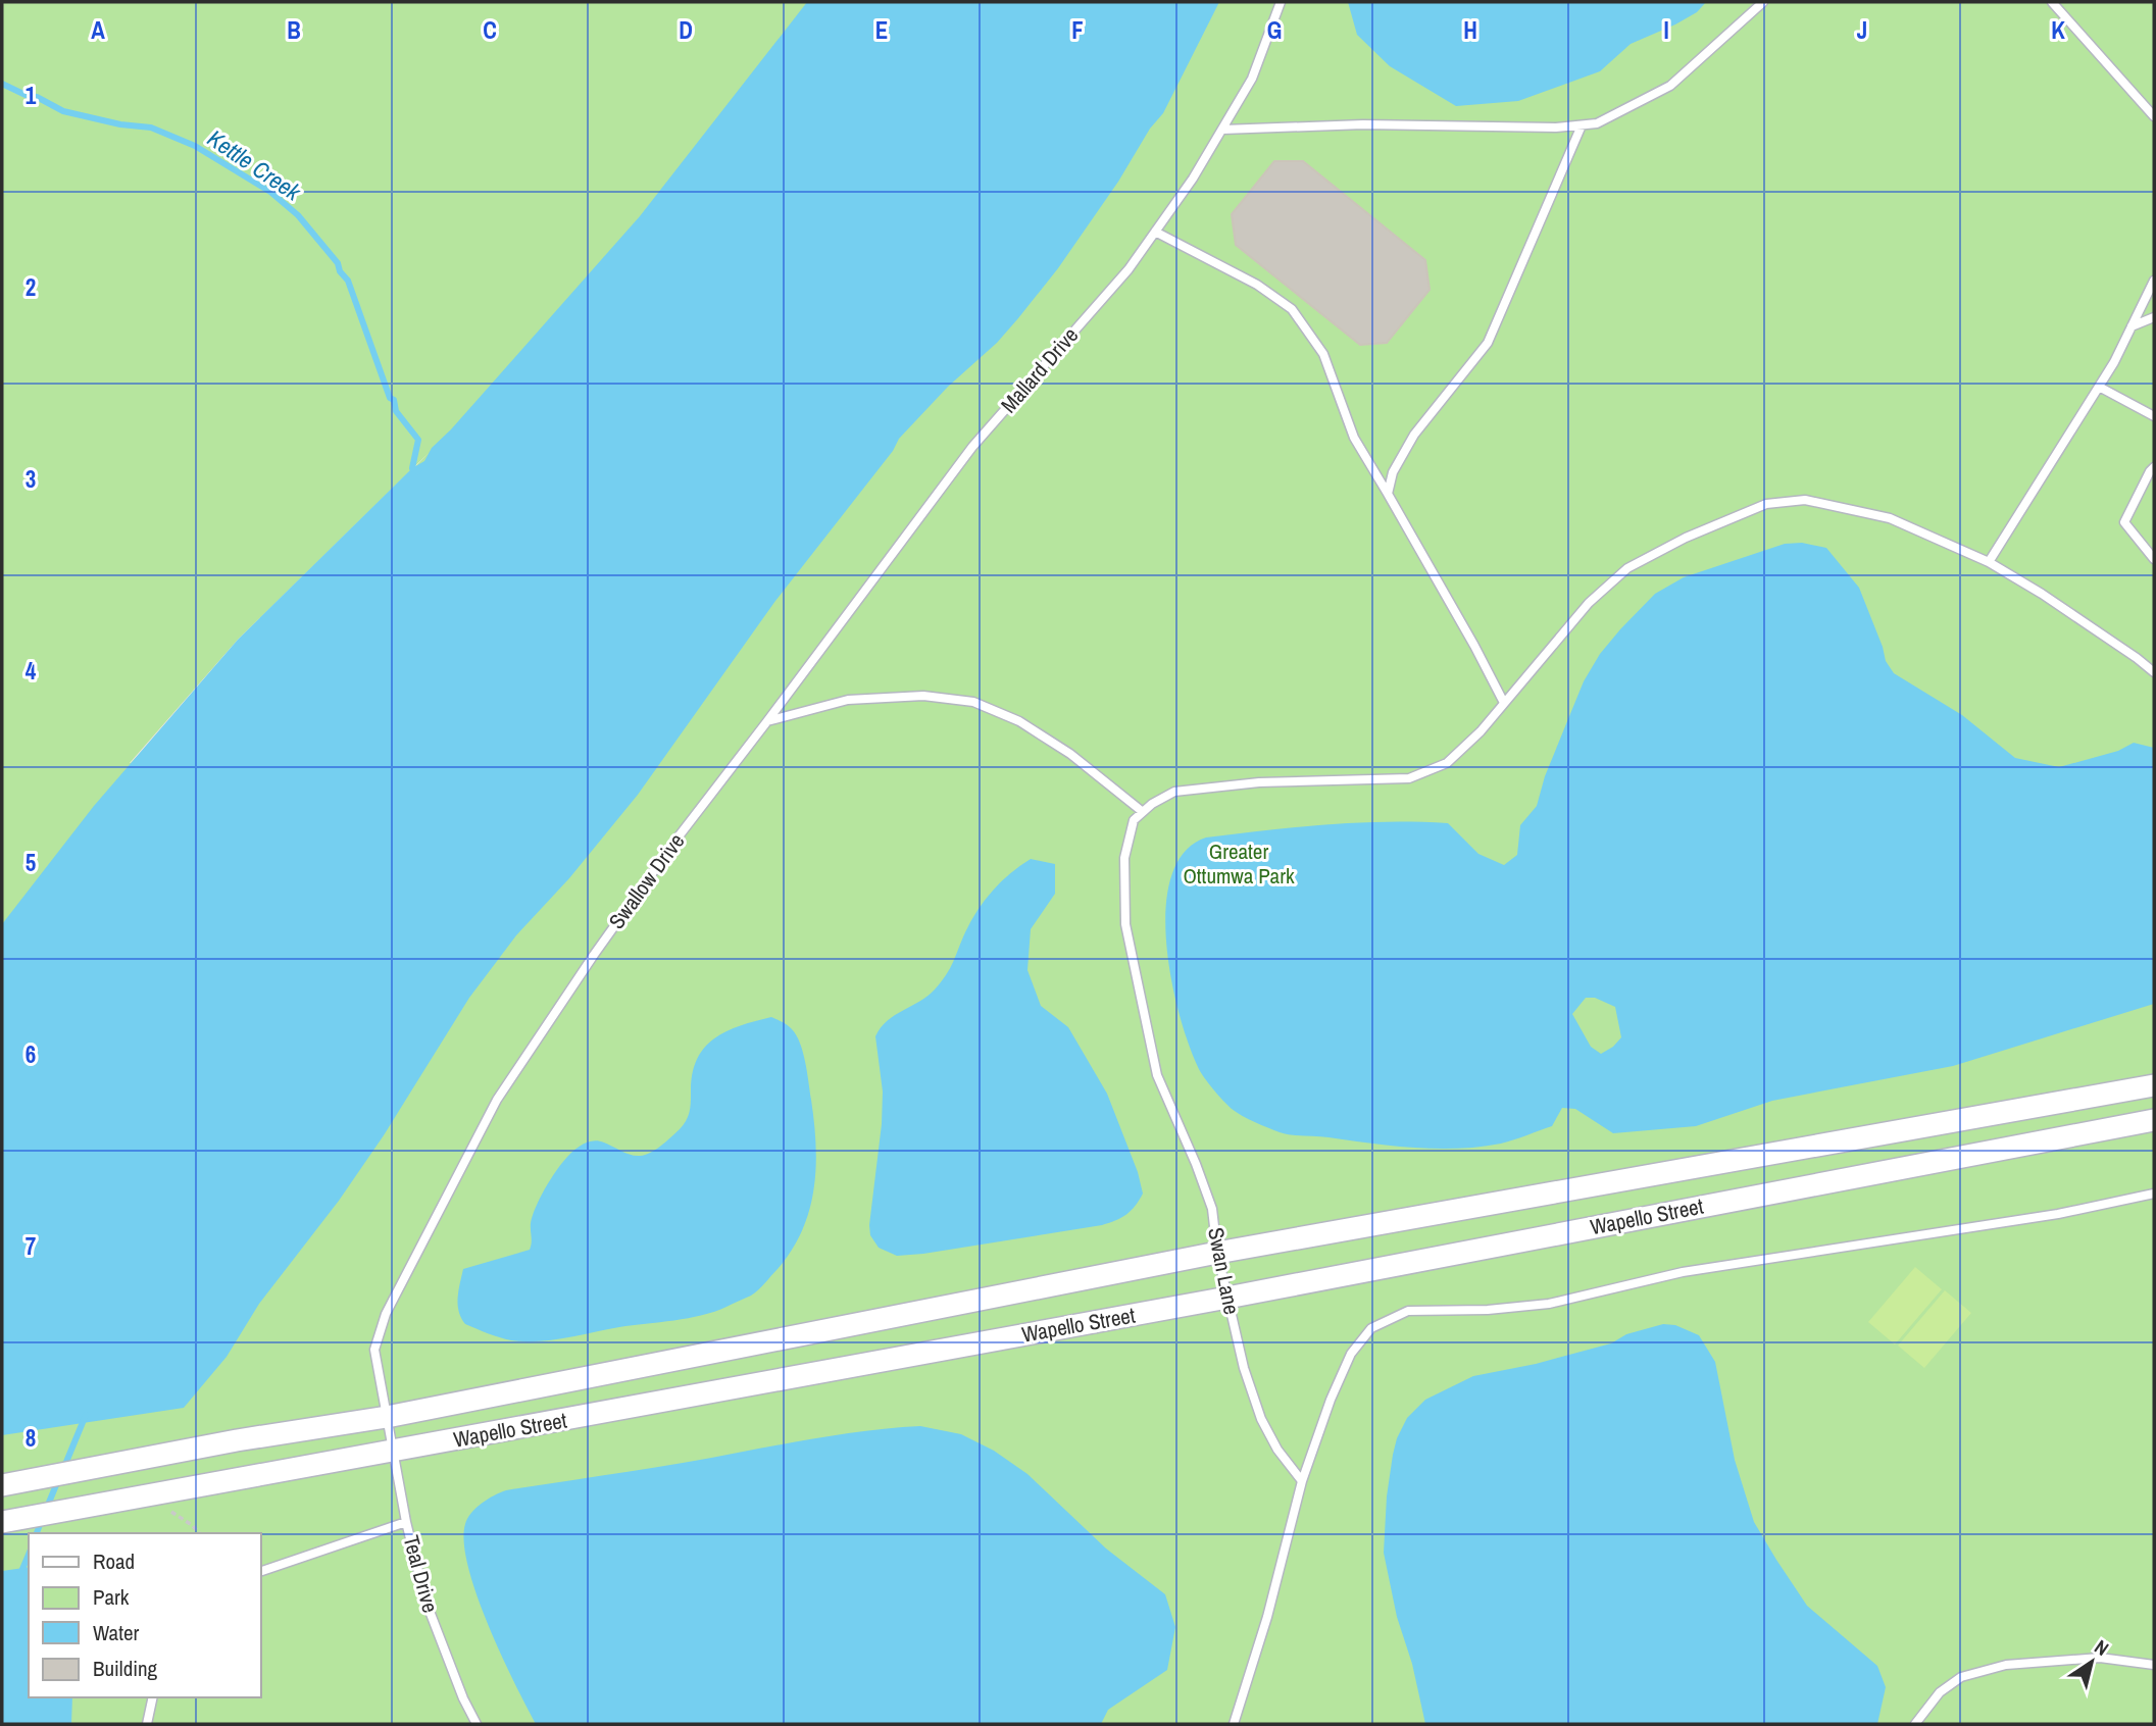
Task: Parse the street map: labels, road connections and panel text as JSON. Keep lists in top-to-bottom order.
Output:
{
  "streets": {
    "main road": ["Wapello Street"],
    "lane": [
      "Mallard Drive",
      "Swallow Drive",
      "Swan Lane",
      "Teal Drive"
    ]
  },
  "crossings": [
    ["Mallard Drive", "Swallow Drive"],
    ["Swallow Drive", "Wapello Street"],
    ["Swallow Drive", "Teal Drive"],
    ["Wapello Street", "Swan Lane"],
    ["Wapello Street", "Teal Drive"]
  ],
  "water": ["Kettle Creek"],
  "parks": ["Greater Ottumwa Park"],
  "legend": [
    "Road",
    "Park",
    "Water",
    "Building"
  ],
  "north": "top right",
  "grid": {
    "columns": [
      "A",
      "B",
      "C",
      "D",
      "E",
      "F",
      "G",
      "H",
      "I",
      "J",
      "K"
    ],
    "rows": [
      "1",
      "2",
      "3",
      "4",
      "5",
      "6",
      "7",
      "8"
    ]
  }
}
